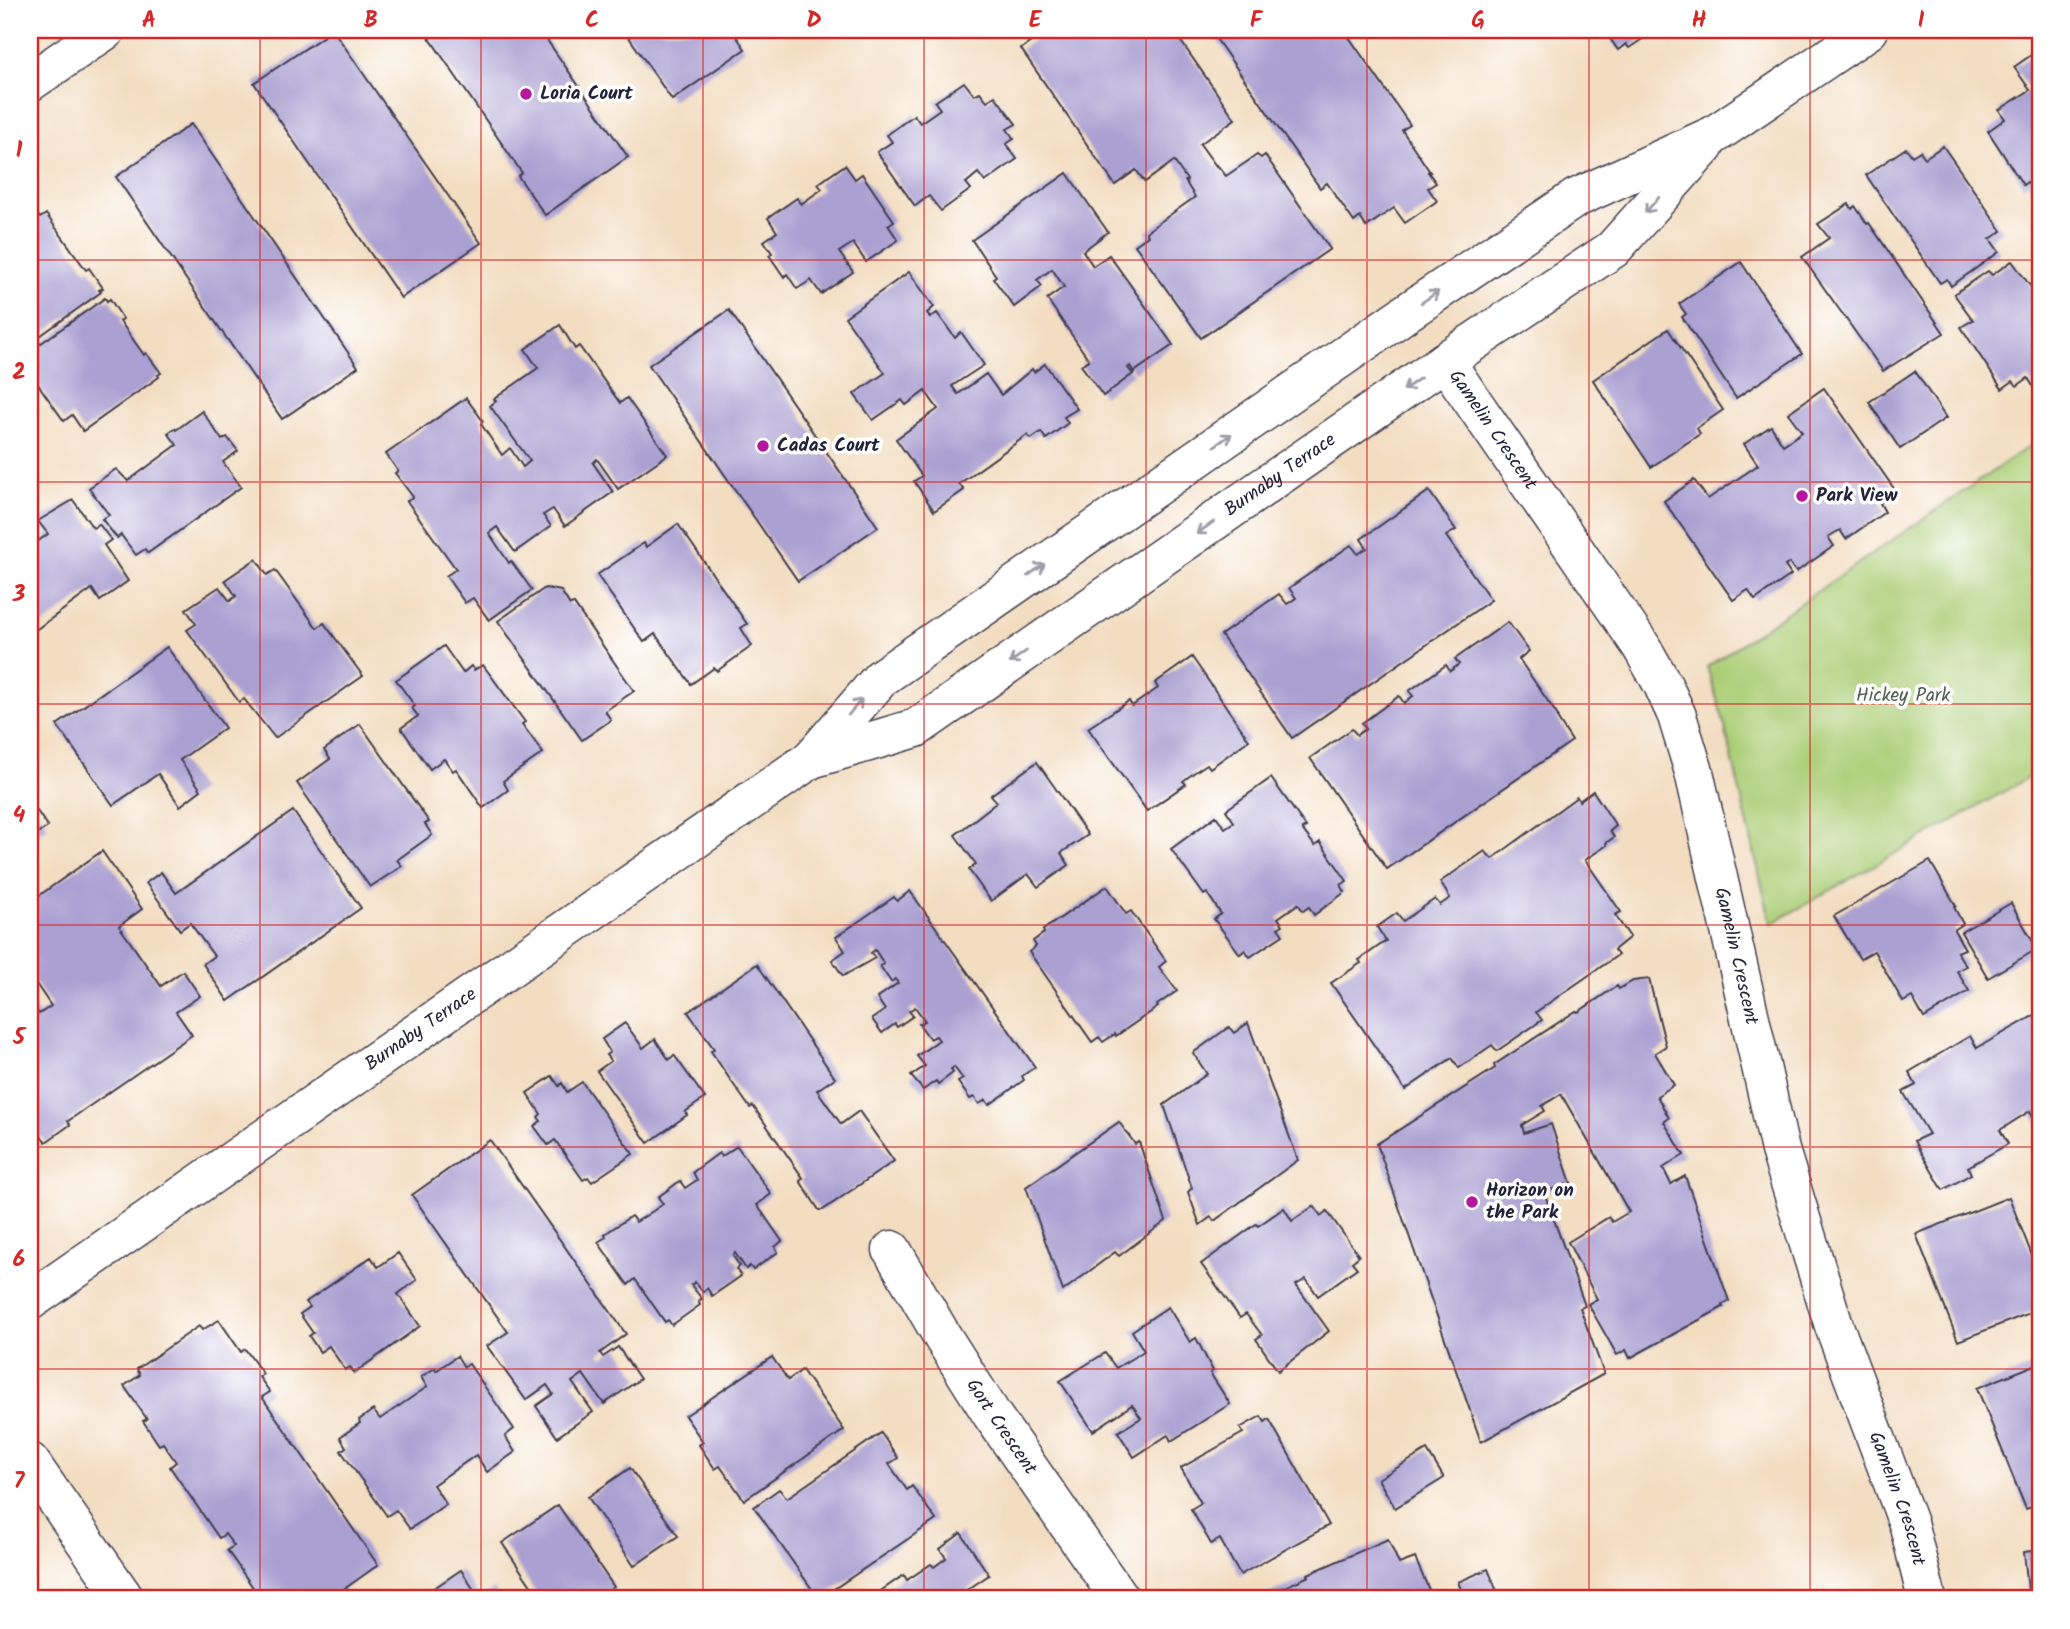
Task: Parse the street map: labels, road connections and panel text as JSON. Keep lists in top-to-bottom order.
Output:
{
  "streets": {
    "street": ["Gamelin Crescent", "Burnaby Terrace", "Gort Crescent"]
  },
  "crossings": [
    ["Gamelin Crescent", "Burnaby Terrace"]
  ],
  "parks": ["Hickey Park"],
  "places": [
    "Loria Court",
    "Cadas Court",
    "Park View",
    "Horizon on the Park"
  ],
  "grid": {
    "columns": [
      "A",
      "B",
      "C",
      "D",
      "E",
      "F",
      "G",
      "H",
      "I"
    ],
    "rows": [
      "1",
      "2",
      "3",
      "4",
      "5",
      "6",
      "7"
    ]
  }
}
